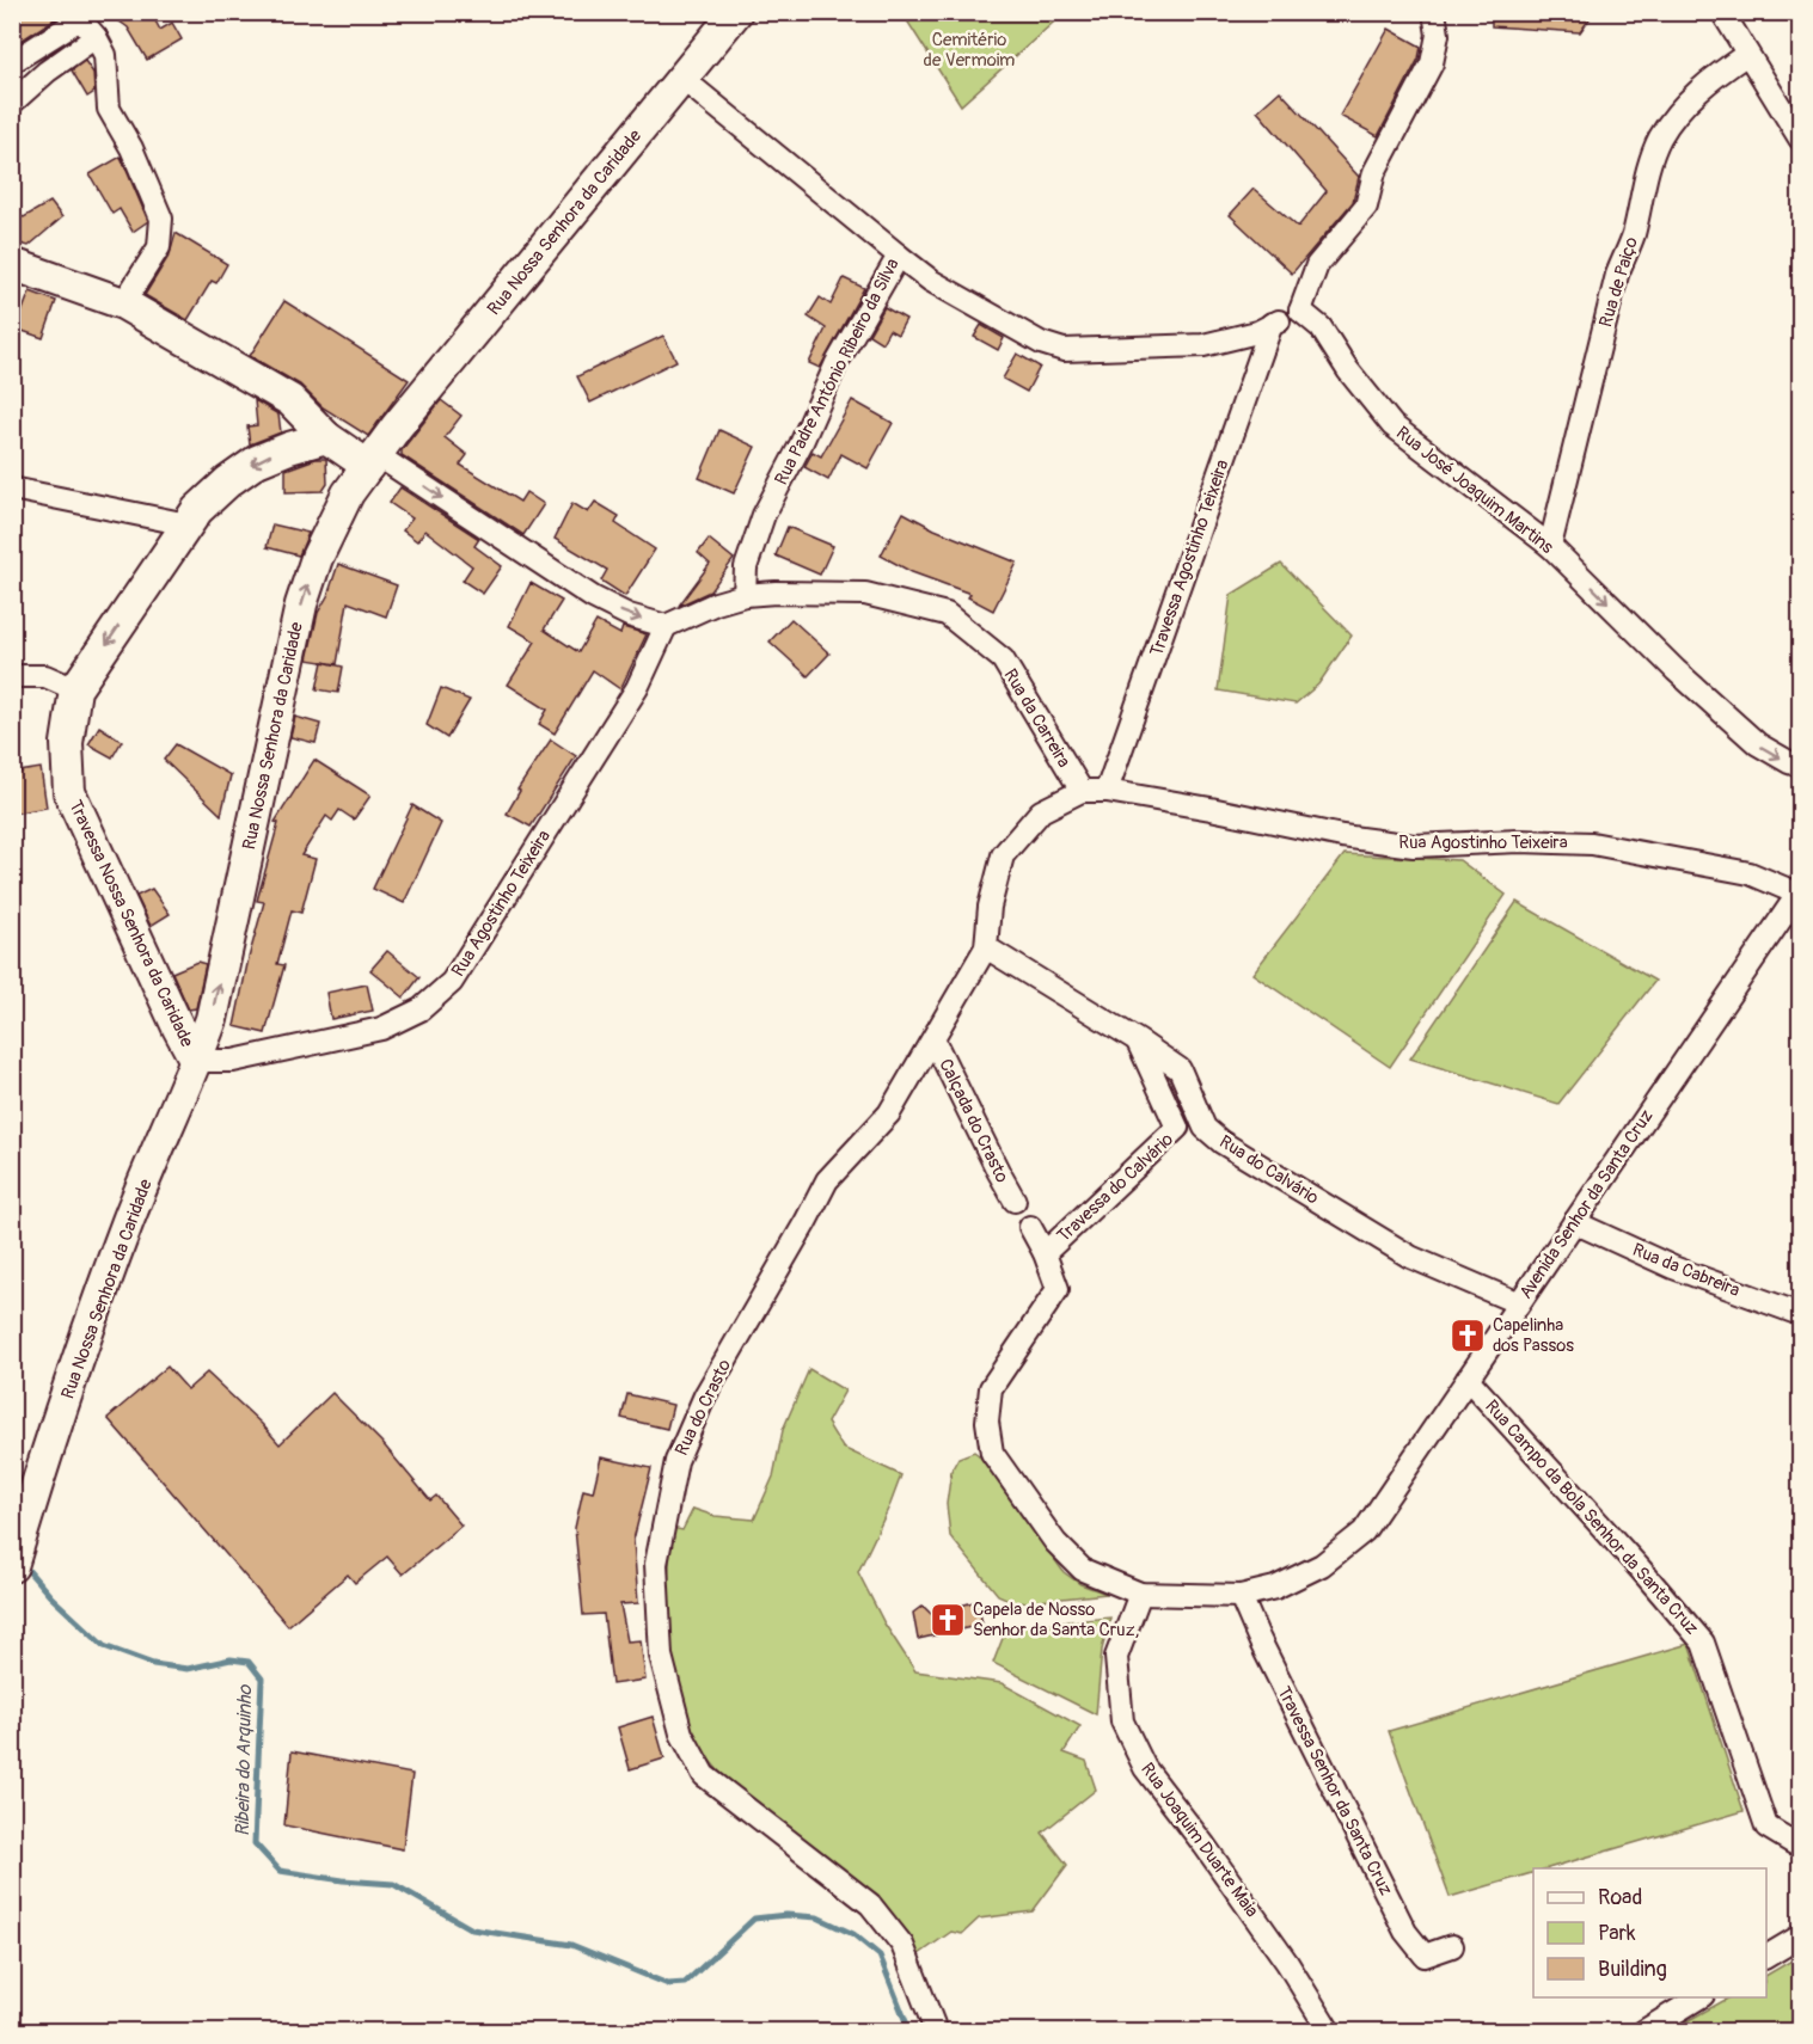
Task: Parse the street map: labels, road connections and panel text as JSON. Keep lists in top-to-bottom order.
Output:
{
  "streets": {
    "street": [
      "Rua Nossa Senhora da Caridade",
      "Rua de Paiço",
      "Rua Padre António Ribeiro da Silva",
      "Rua José Joaquim Martins",
      "Travessa Agostinho Teixeira",
      "Rua da Carreira",
      "Rua Agostinho Teixeira",
      "Travessa Nossa Senhora da Caridade",
      "Calçada do Crasto",
      "Rua do Calvário",
      "Travessa do Calvário",
      "Avenida Senhor da Santa Cruz",
      "Rua da Cabreira",
      "Rua do Crasto",
      "Rua Campo da Bola Senhor da Santa Cruz",
      "Travessa Senhor da Santa Cruz",
      "Rua Joaquim Duarte Maia"
    ]
  },
  "crossings": [
    ["Rua Nossa Senhora da Caridade", "Rua Padre António Ribeiro da Silva"],
    ["Rua Nossa Senhora da Caridade", "Rua Agostinho Teixeira"],
    ["Rua Nossa Senhora da Caridade", "Travessa Nossa Senhora da Caridade"],
    ["Rua de Paiço", "Rua José Joaquim Martins"],
    ["Rua Padre António Ribeiro da Silva", "Rua da Carreira"],
    ["Travessa Agostinho Teixeira", "Rua Agostinho Teixeira"],
    ["Rua da Carreira", "Rua Agostinho Teixeira"],
    ["Rua da Carreira", "Rua do Crasto"],
    ["Rua Agostinho Teixeira", "Travessa Nossa Senhora da Caridade"],
    ["Rua Agostinho Teixeira", "Avenida Senhor da Santa Cruz"],
    ["Rua Agostinho Teixeira", "Rua do Crasto"],
    ["Calçada do Crasto", "Rua do Crasto"],
    ["Rua do Calvário", "Travessa do Calvário"],
    ["Rua do Calvário", "Avenida Senhor da Santa Cruz"],
    ["Rua do Calvário", "Rua do Crasto"],
    ["Avenida Senhor da Santa Cruz", "Rua da Cabreira"],
    ["Avenida Senhor da Santa Cruz", "Rua Campo da Bola Senhor da Santa Cruz"],
    ["Avenida Senhor da Santa Cruz", "Travessa Senhor da Santa Cruz"],
    ["Avenida Senhor da Santa Cruz", "Rua Joaquim Duarte Maia"]
  ],
  "one_way": ["Rua Nossa Senhora da Caridade", "Rua José Joaquim Martins", "Travessa Nossa Senhora da Caridade"],
  "water": ["Ribeira do Arquinho"],
  "parks": ["Cemitério de Vermoim"],
  "places": {
    "church": ["Capelinha dos Passos", "Capela de Nosso Senhor da Santa Cruz,"]
  },
  "legend": ["Road", "Park", "Building"]
}
